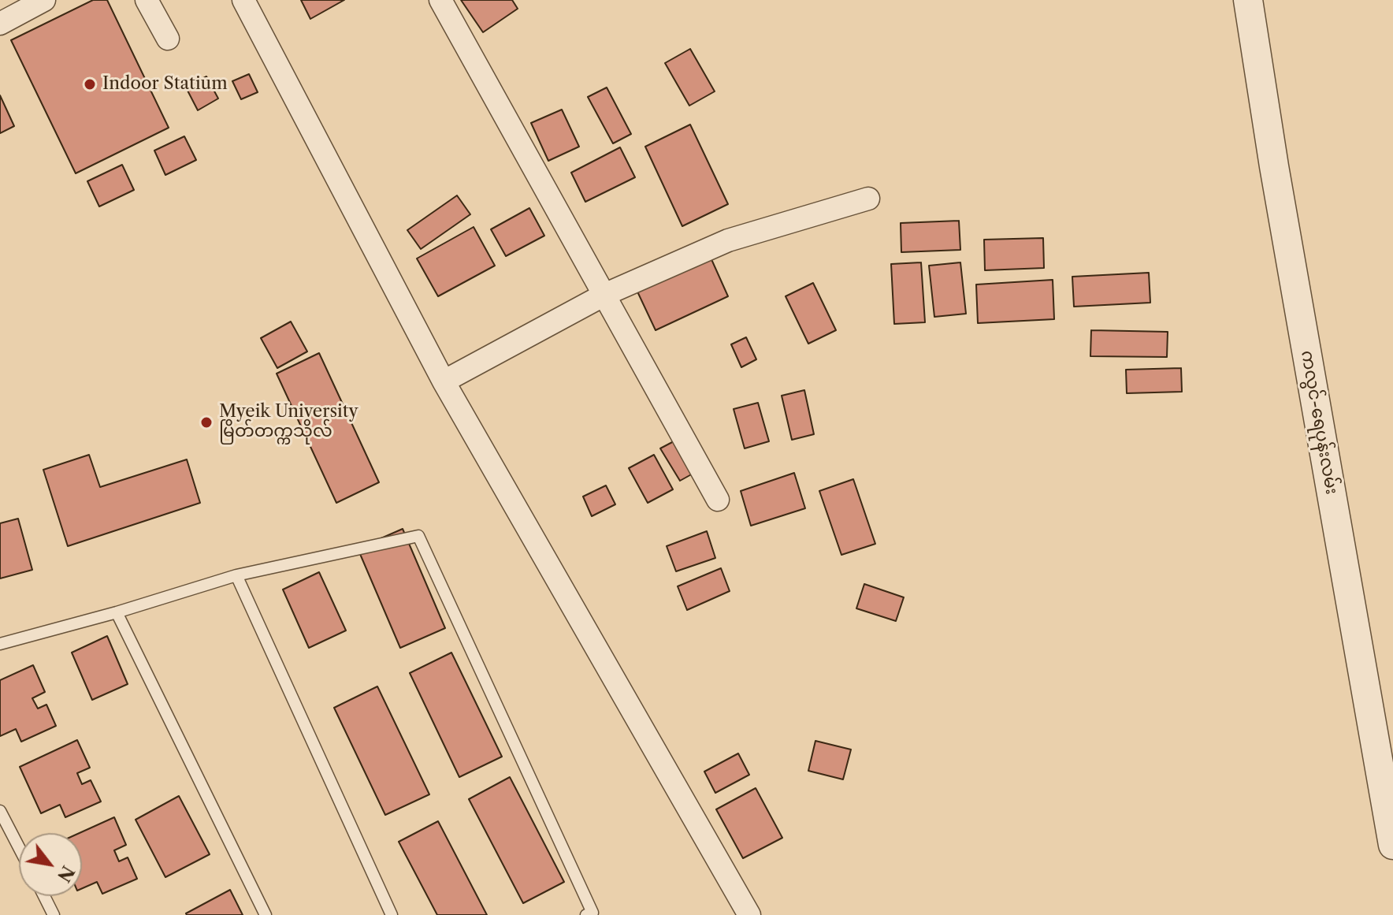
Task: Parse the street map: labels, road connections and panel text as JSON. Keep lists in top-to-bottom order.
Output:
{
  "streets": {
    "street": ["ကလွင်-ရေပုန်းလမ်း"]
  },
  "places": ["Indoor Statium", "Myeik University မြိတ်တက္ကသိုလ်"],
  "north": "bottom right"
}
